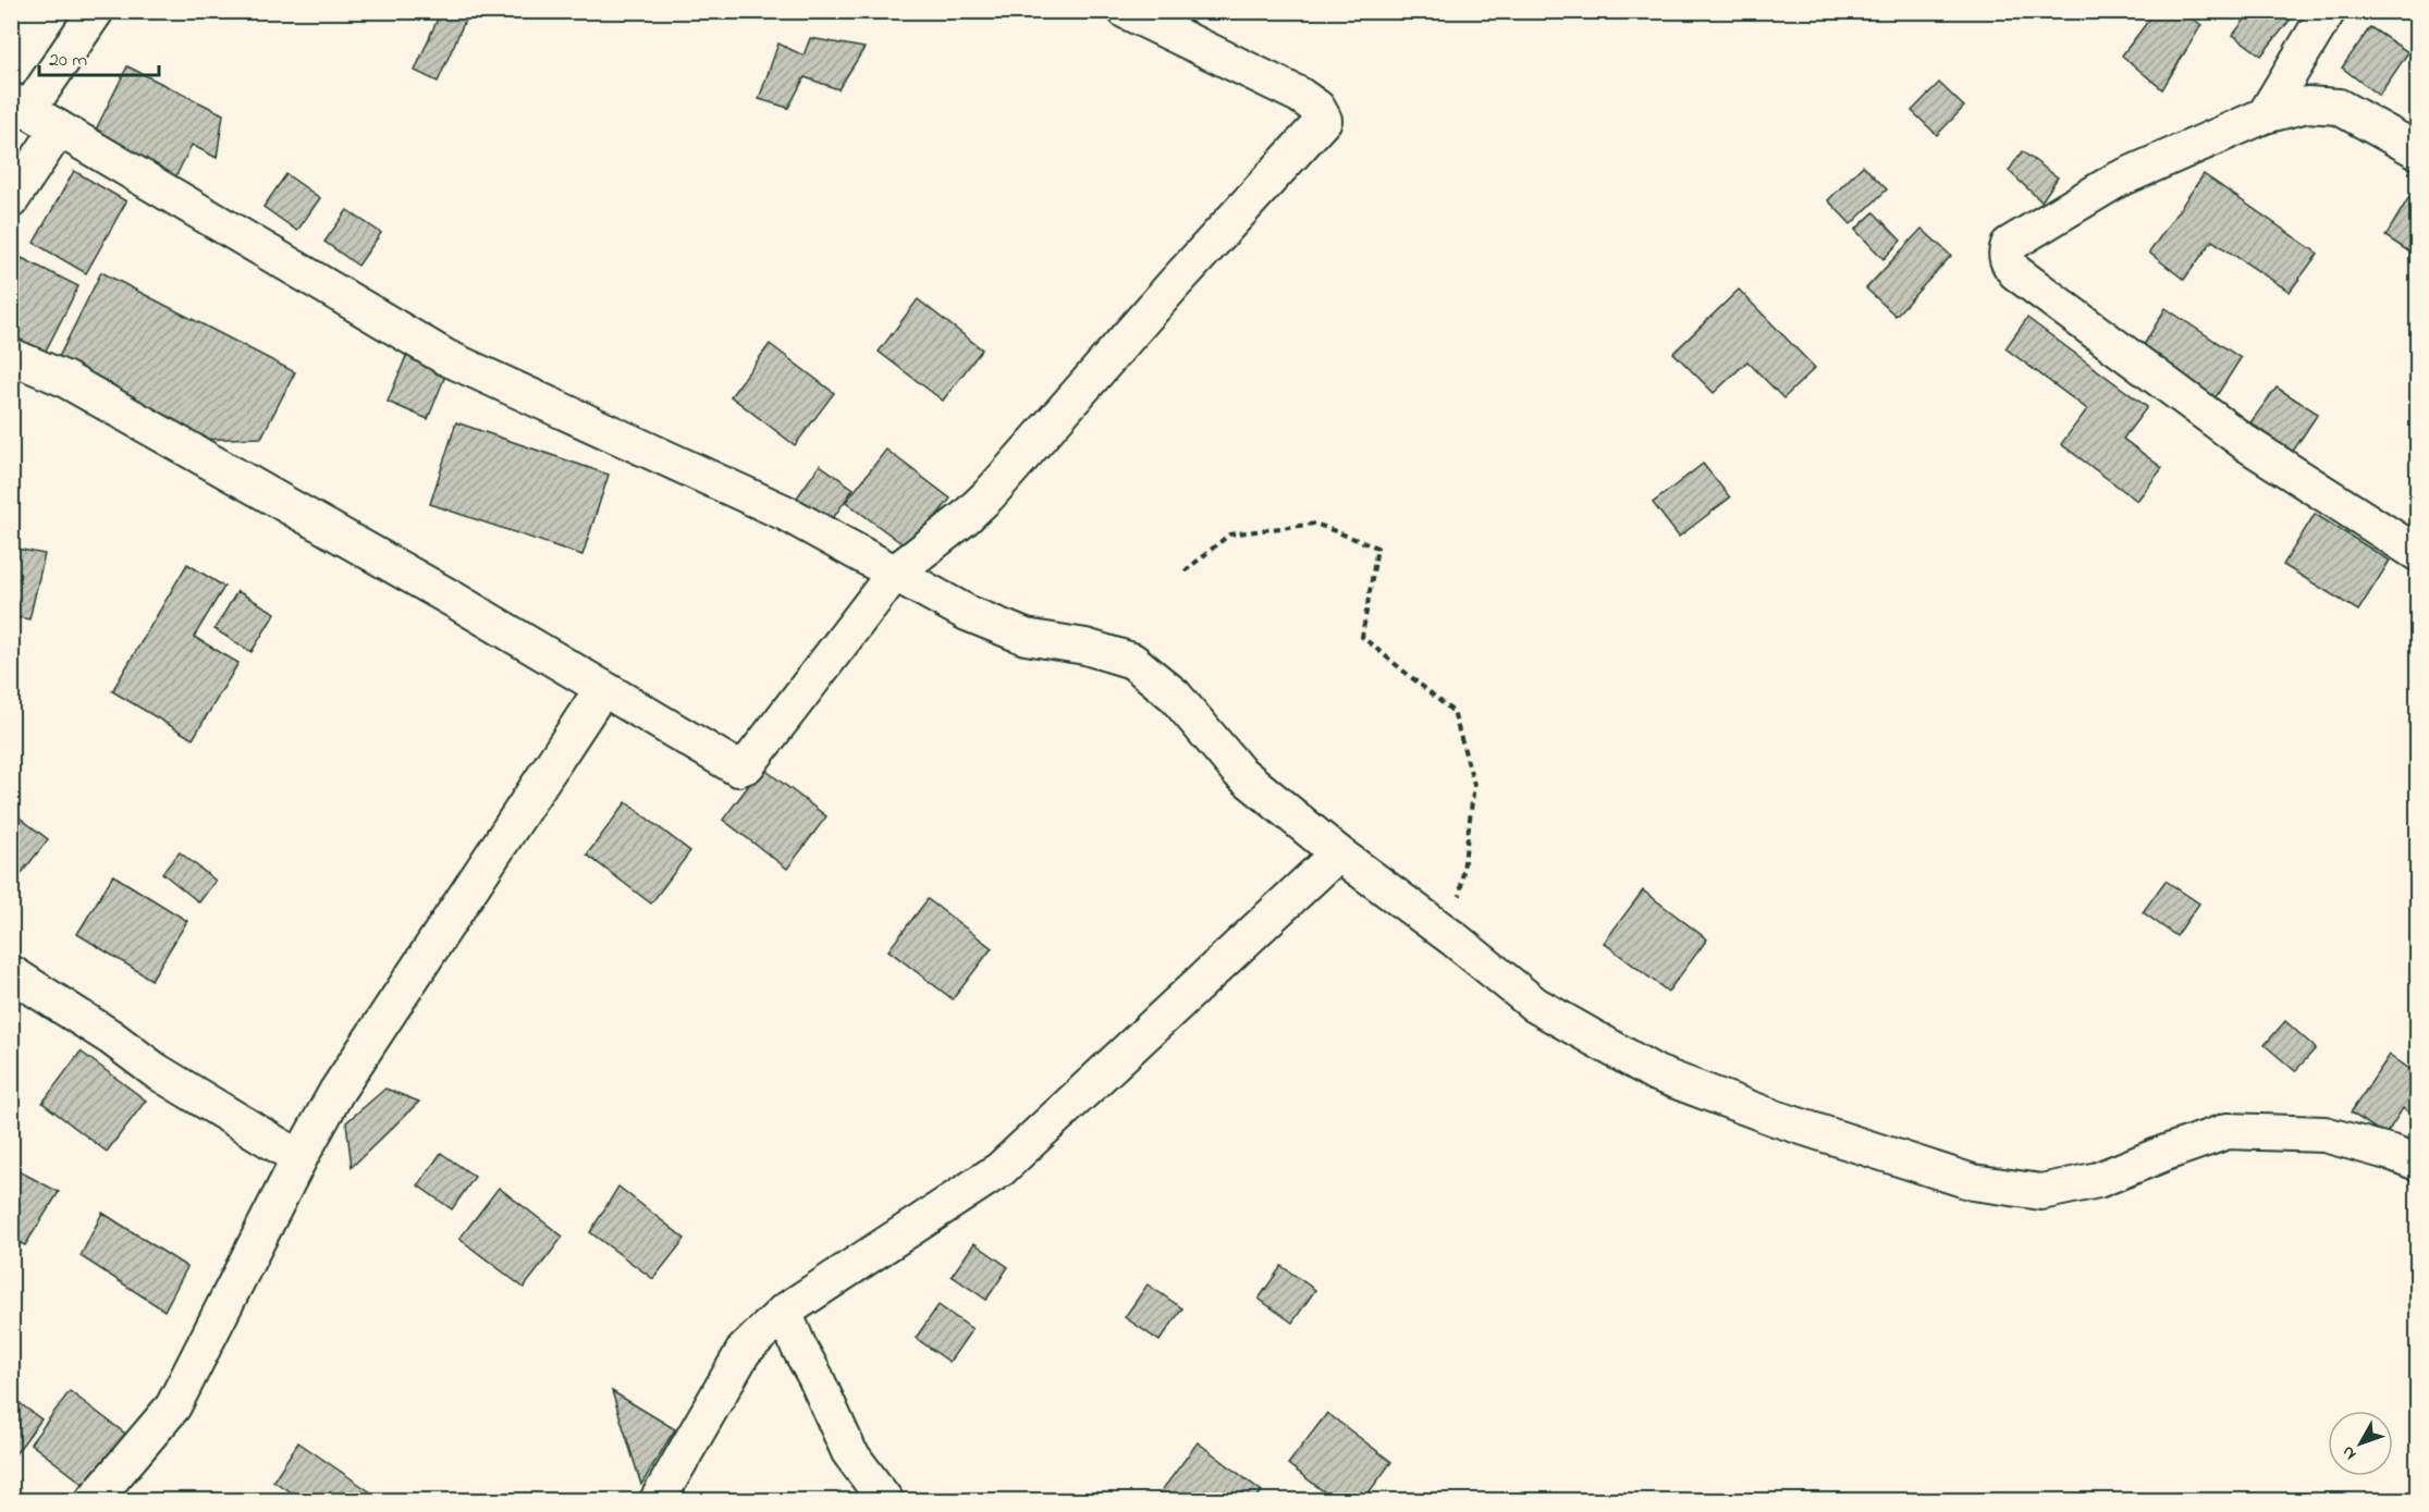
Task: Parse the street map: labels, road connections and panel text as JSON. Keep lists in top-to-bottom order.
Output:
{
  "scale_bar": "20 m",
  "north": "bottom left"
}
